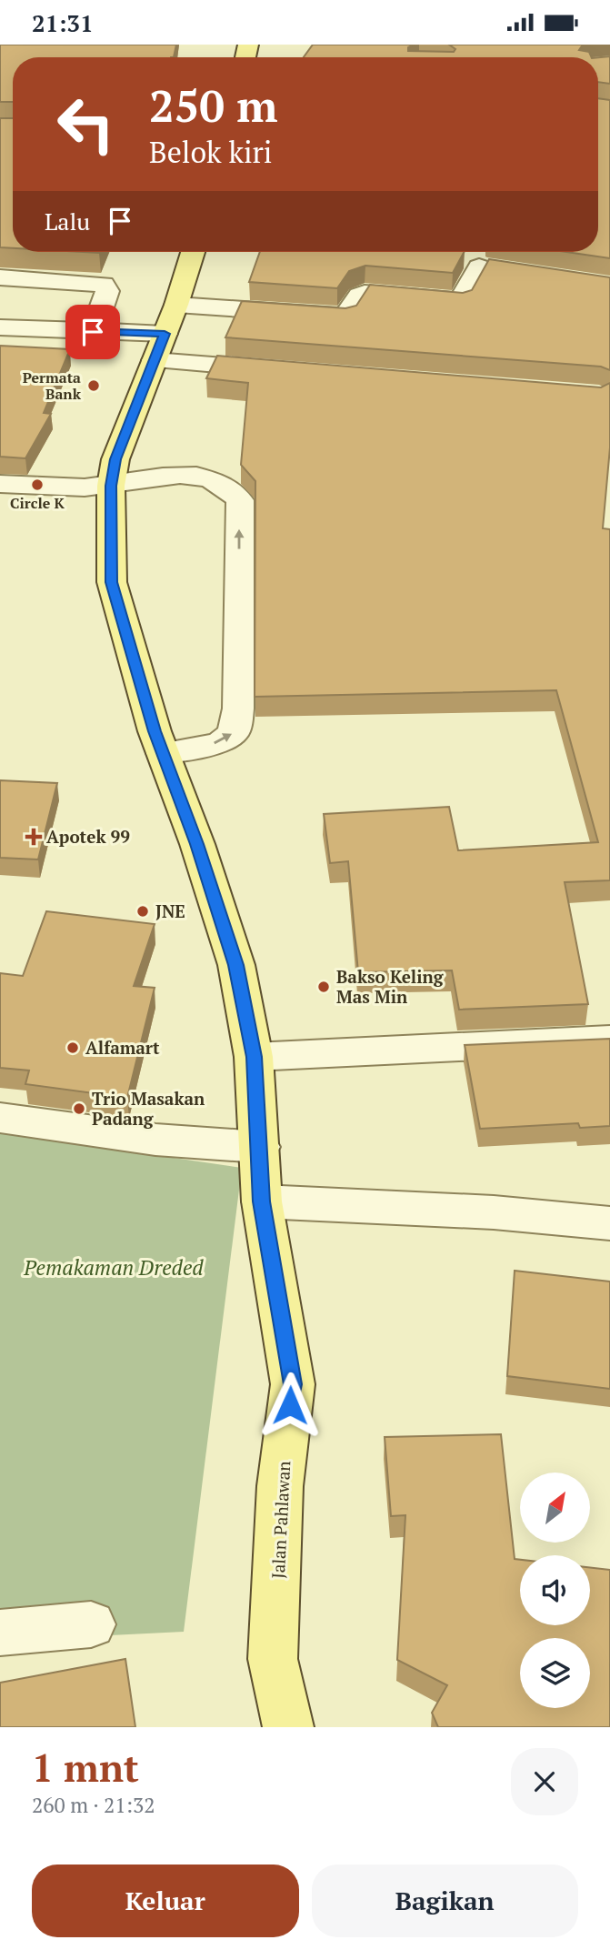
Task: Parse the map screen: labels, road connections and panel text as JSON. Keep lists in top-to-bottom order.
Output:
{
  "streets": {
    "main road": ["Jalan Pahlawan"]
  },
  "parks": ["Pemakaman Dreded"],
  "places": {
    "other": [
      "Permata Bank",
      "Circle K",
      "JNE",
      "Bakso Keling Mas Min",
      "Alfamart",
      "Trio Masakan Padang"
    ],
    "health": ["Apotek 99"]
  },
  "north": "top right",
  "page": {
    "status": "21:31",
    "turn": ["250 m", "Belok kiri"],
    "then": "Lalu",
    "heading": ["1 mnt", "260 m · 21:32"],
    "buttons": ["Keluar", "Bagikan"]
  }
}
